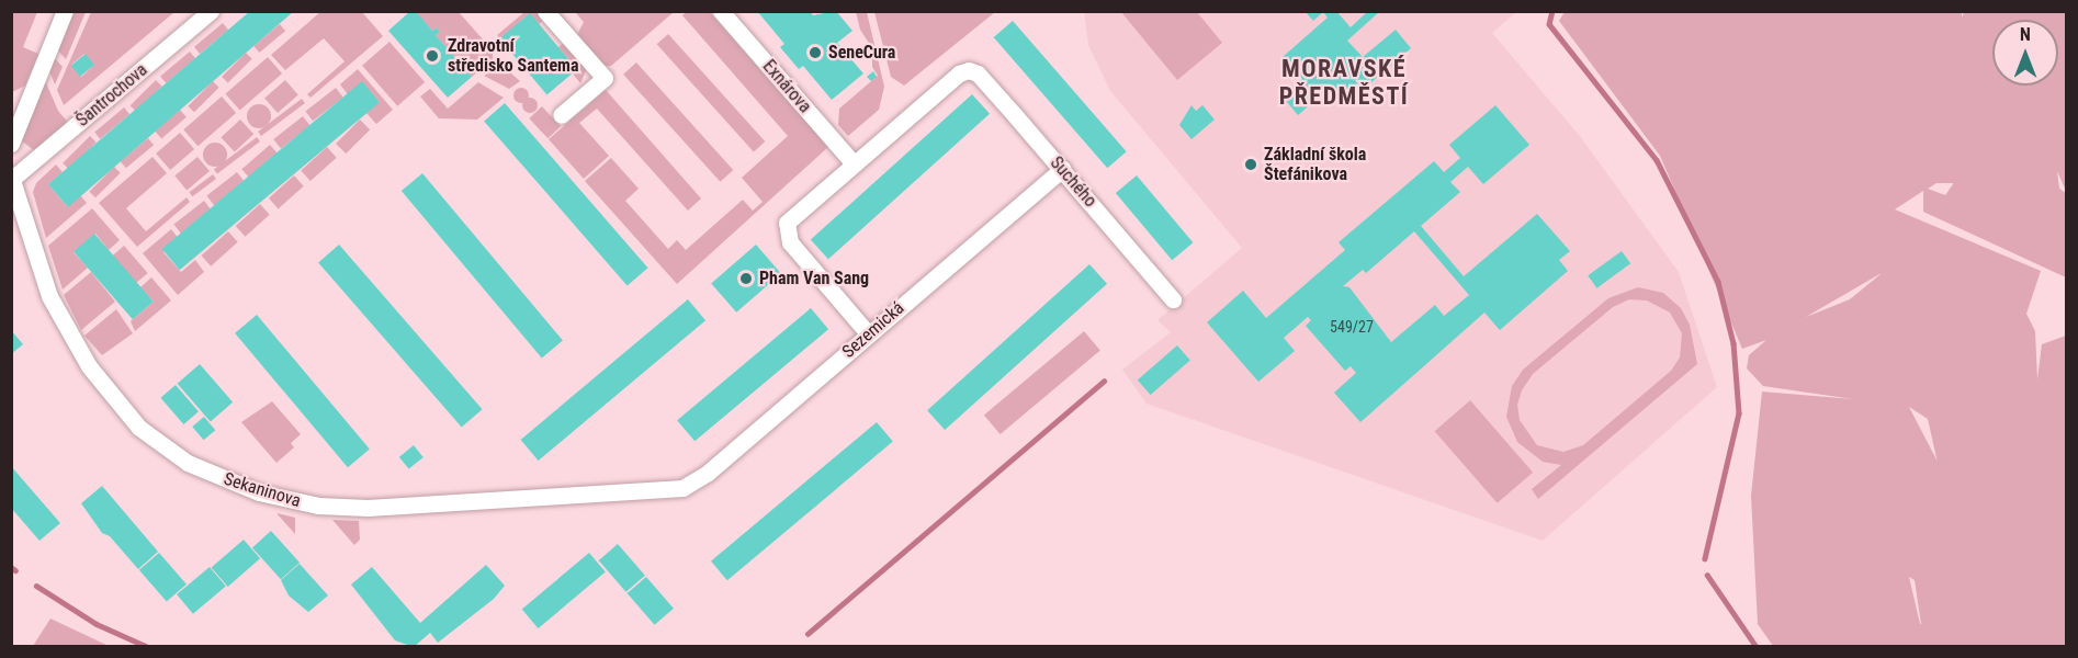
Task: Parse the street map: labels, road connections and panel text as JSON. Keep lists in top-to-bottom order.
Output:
{
  "streets": {
    "street": [
      "Exnárova",
      "Šantrochova",
      "Suchého",
      "Sezemická",
      "Sekaninova"
    ]
  },
  "crossings": [
    ["Exnárova", "Suchého"],
    ["Šantrochova", "Sekaninova"],
    ["Suchého", "Sezemická"],
    ["Sezemická", "Sekaninova"]
  ],
  "districts": ["MORAVSKÉ PŘEDMĚSTÍ"],
  "places": [
    "SeneCura",
    "Zdravotní středisko Santema",
    "Základní škola Štefánikova",
    "Pham Van Sang"
  ],
  "house_numbers": ["549/27"],
  "north": "top"
}
